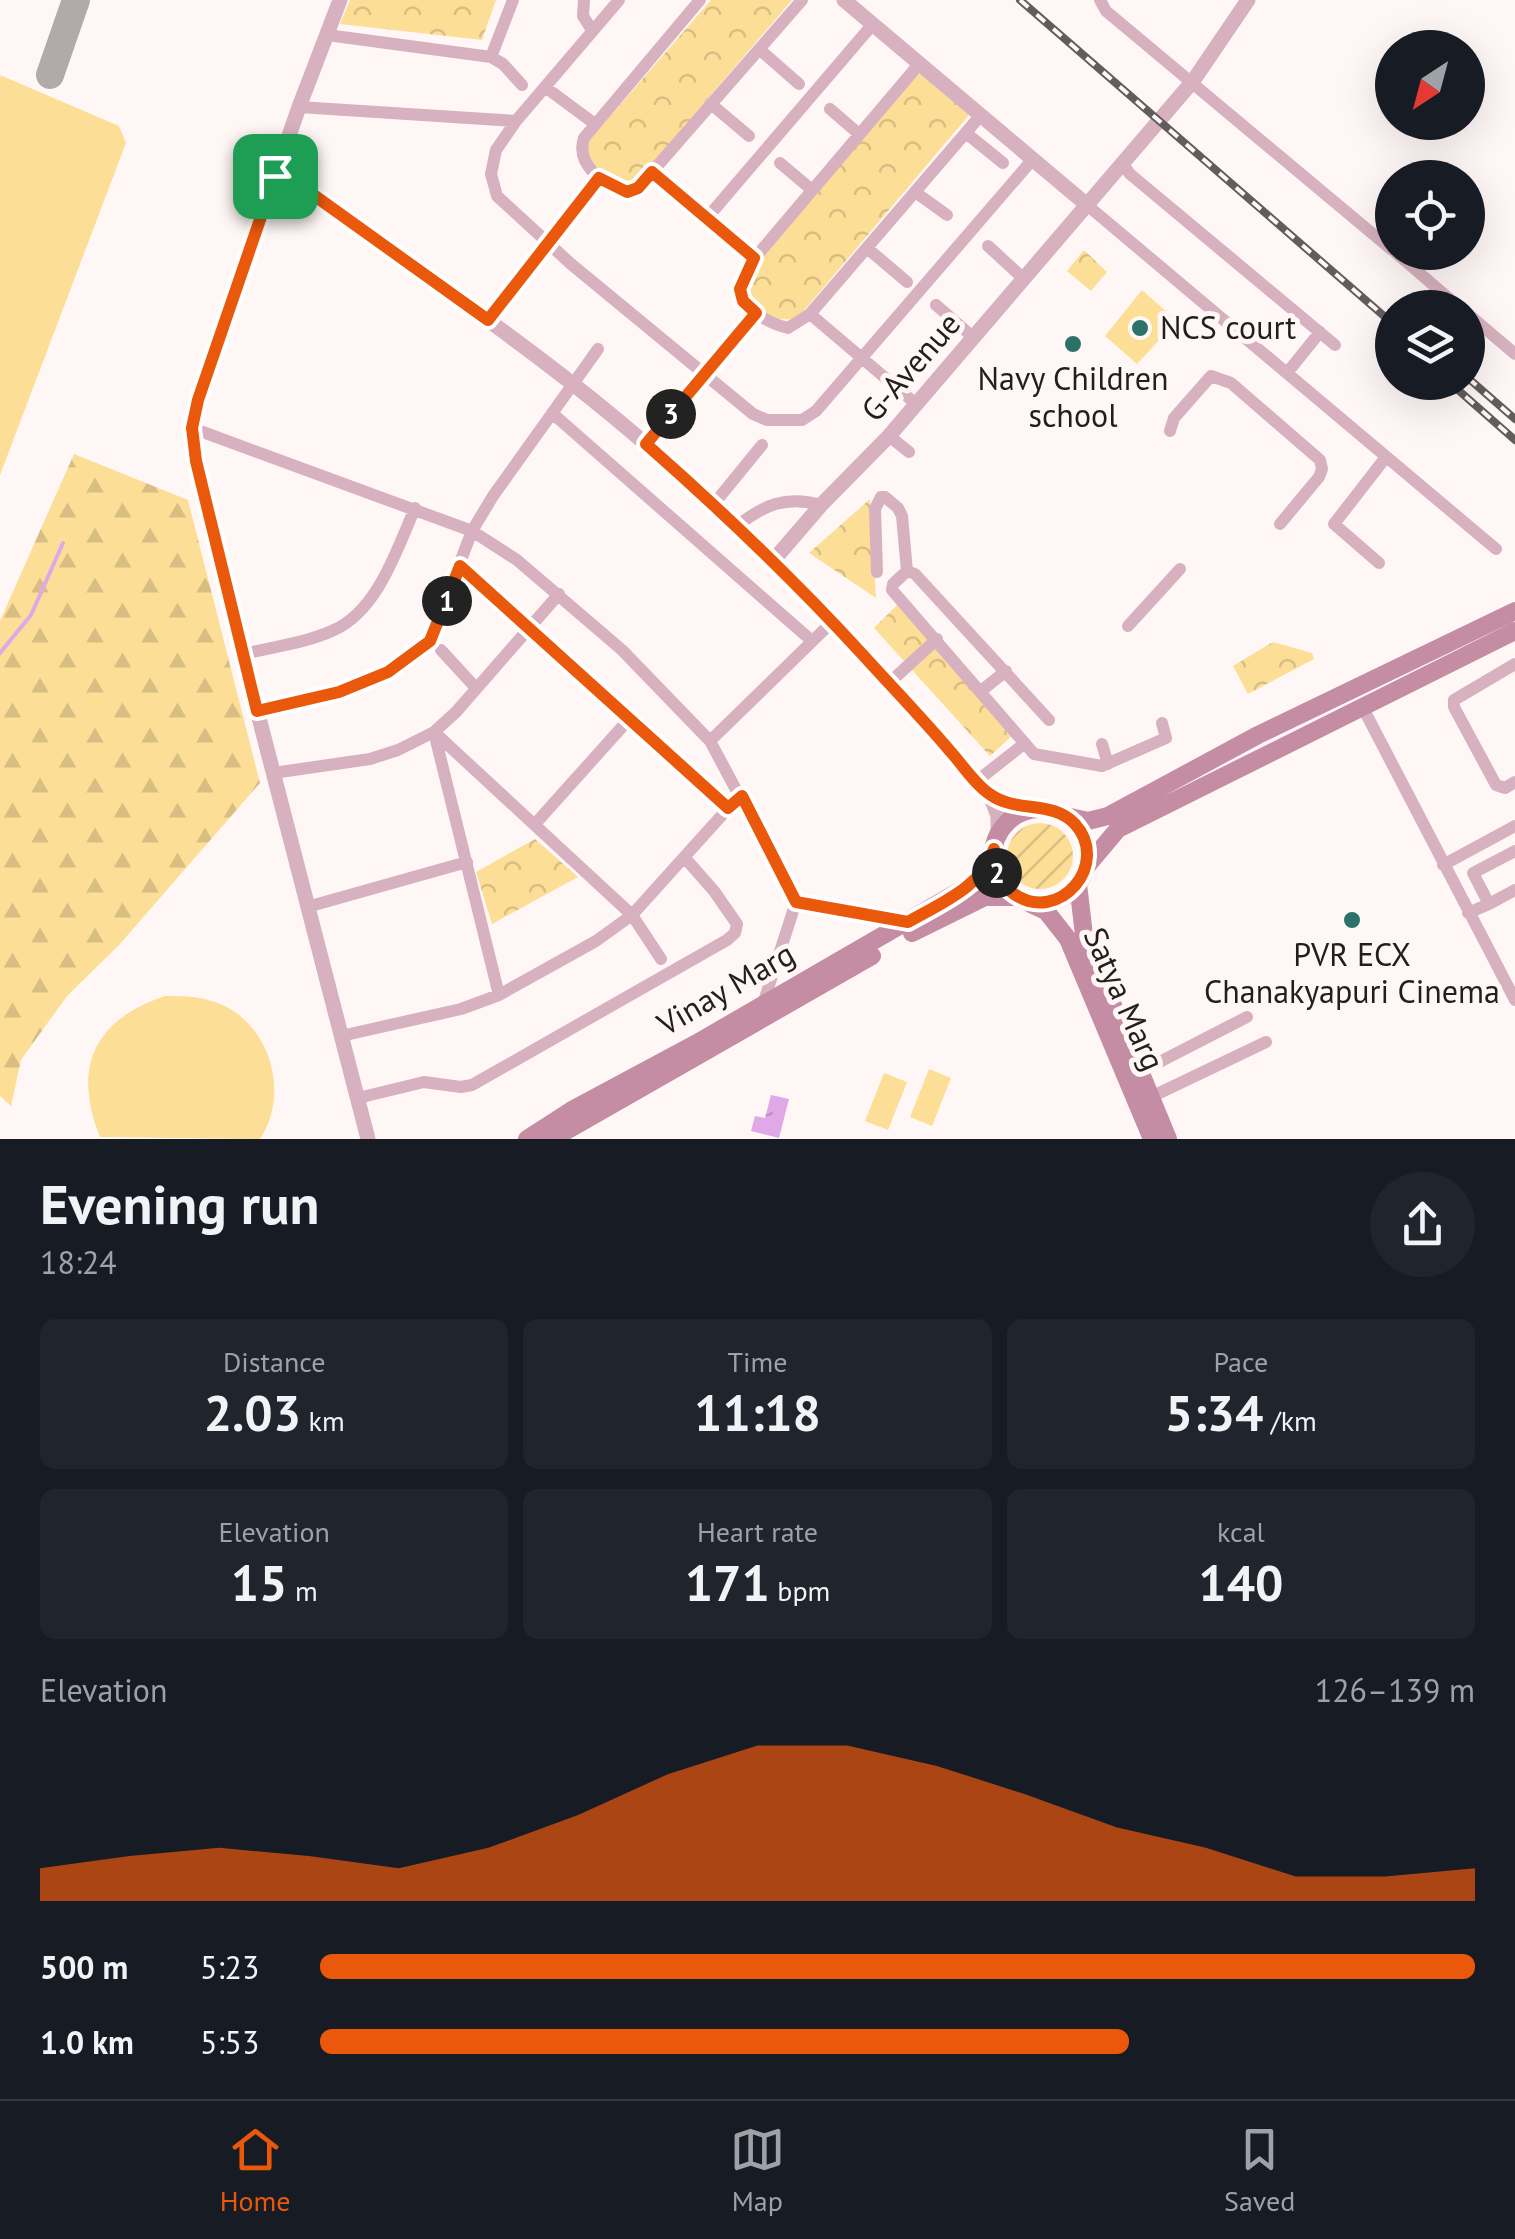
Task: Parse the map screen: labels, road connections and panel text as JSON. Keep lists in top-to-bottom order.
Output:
{
  "streets": {
    "main road": ["Vinay Marg", "Satya Marg"],
    "street": ["G-Avenue"]
  },
  "crossings": [
    ["Vinay Marg", "Satya Marg"]
  ],
  "places": ["NCS court", "Navy Children school", "PVR ECX Chanakyapuri Cinema"],
  "north": "bottom left",
  "page": {
    "pins": ["3", "1", "2"],
    "heading": ["Evening run", "18:24"],
    "stats": [
      ["Distance", "2.03 km"],
      ["Time", "11:18"],
      ["Pace", "5:34 /km"],
      ["Elevation", "15 m"],
      ["Heart rate", "171 bpm"],
      ["kcal", "140"]
    ],
    "chart": ["Elevation", "126–139 m"],
    "list": [
      {
        "name": "500 m",
        "note": "5:23"
      },
      {
        "name": "1.0 km",
        "note": "5:53"
      }
    ],
    "tabs": ["Home", "Map", "Saved"]
  }
}
